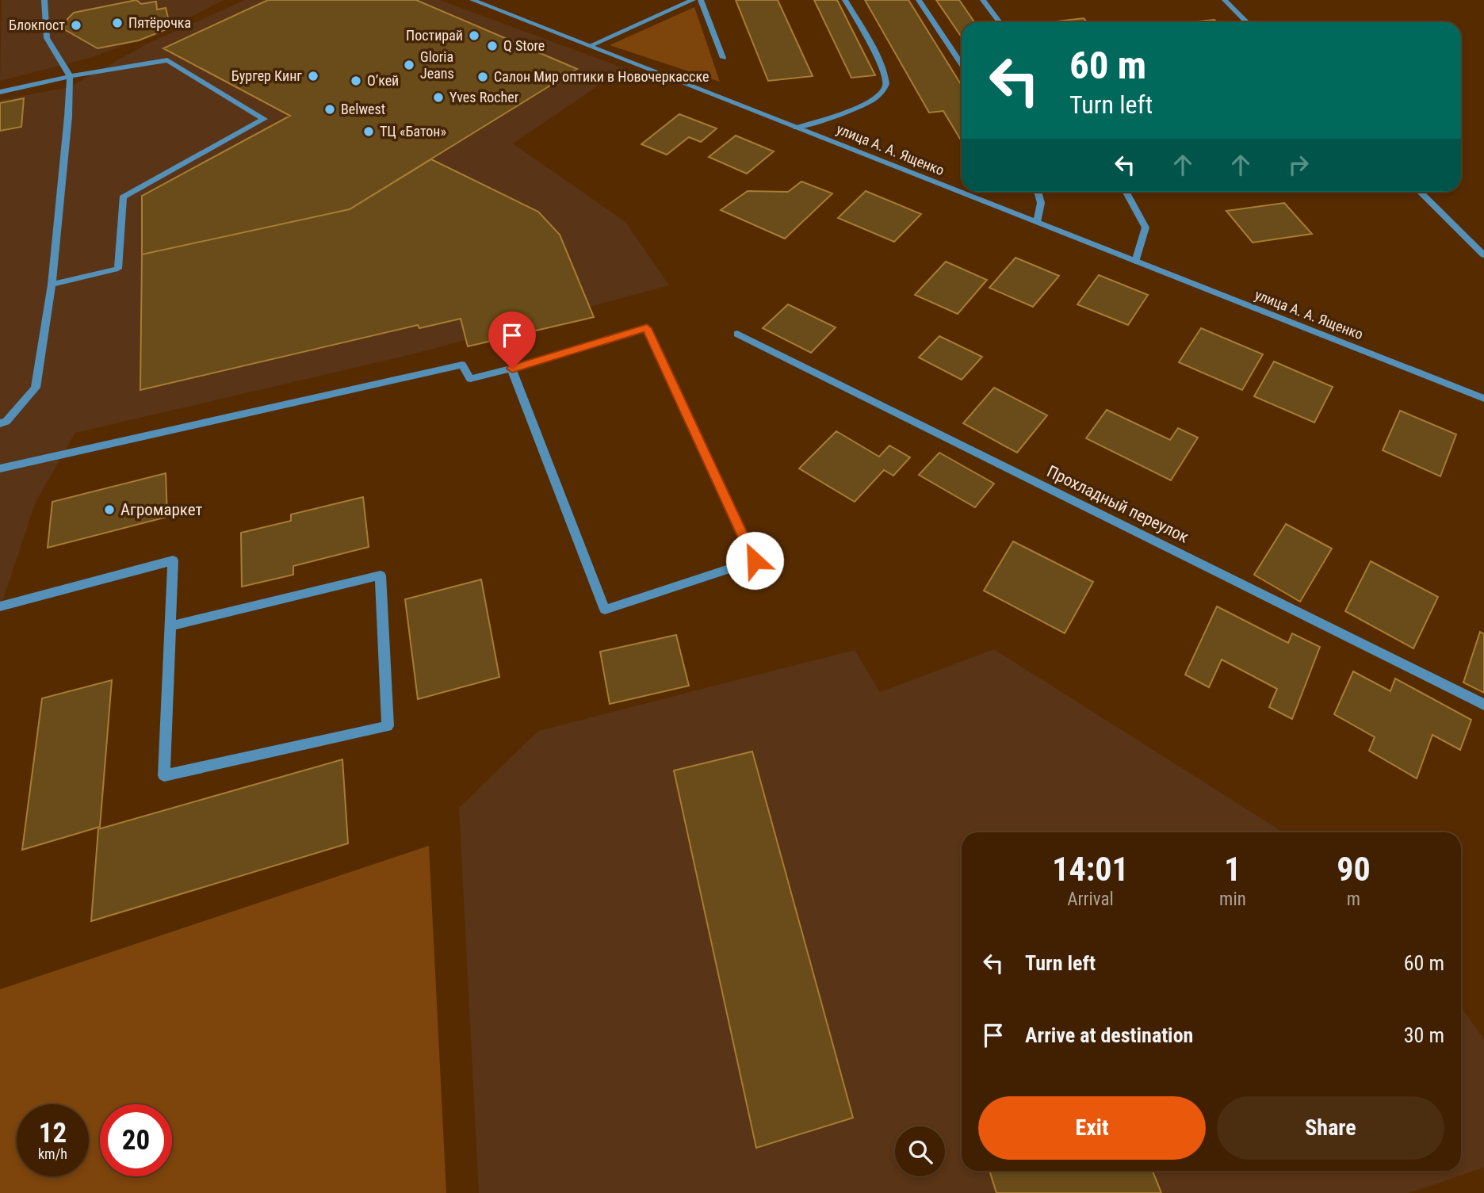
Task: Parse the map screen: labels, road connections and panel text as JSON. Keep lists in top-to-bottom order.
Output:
{
  "streets": {
    "street": ["улица А. А. Ященко", "Прохладный переулок"]
  },
  "places": [
    "Пятёрочка",
    "Блокпост",
    "Постирай",
    "Q Store",
    "Gloria Jeans",
    "Бургер Кинг",
    "Салон Мир оптики в Новочеркасске",
    "О’кей",
    "Yves Rocher",
    "Belwest",
    "ТЦ «Батон»",
    "Агромаркет"
  ],
  "page": {
    "turn": ["60 m", "Turn left"],
    "eta": [
      "14:01",
      "Arrival",
      "1",
      "min",
      "90",
      "m"
    ],
    "list": [
      {
        "name": "Turn left",
        "value": "60 m"
      },
      {
        "name": "Arrive at destination",
        "value": "30 m"
      }
    ],
    "buttons": ["Exit", "Share"],
    "speed": "12 km/h",
    "limit": "20"
  }
}
